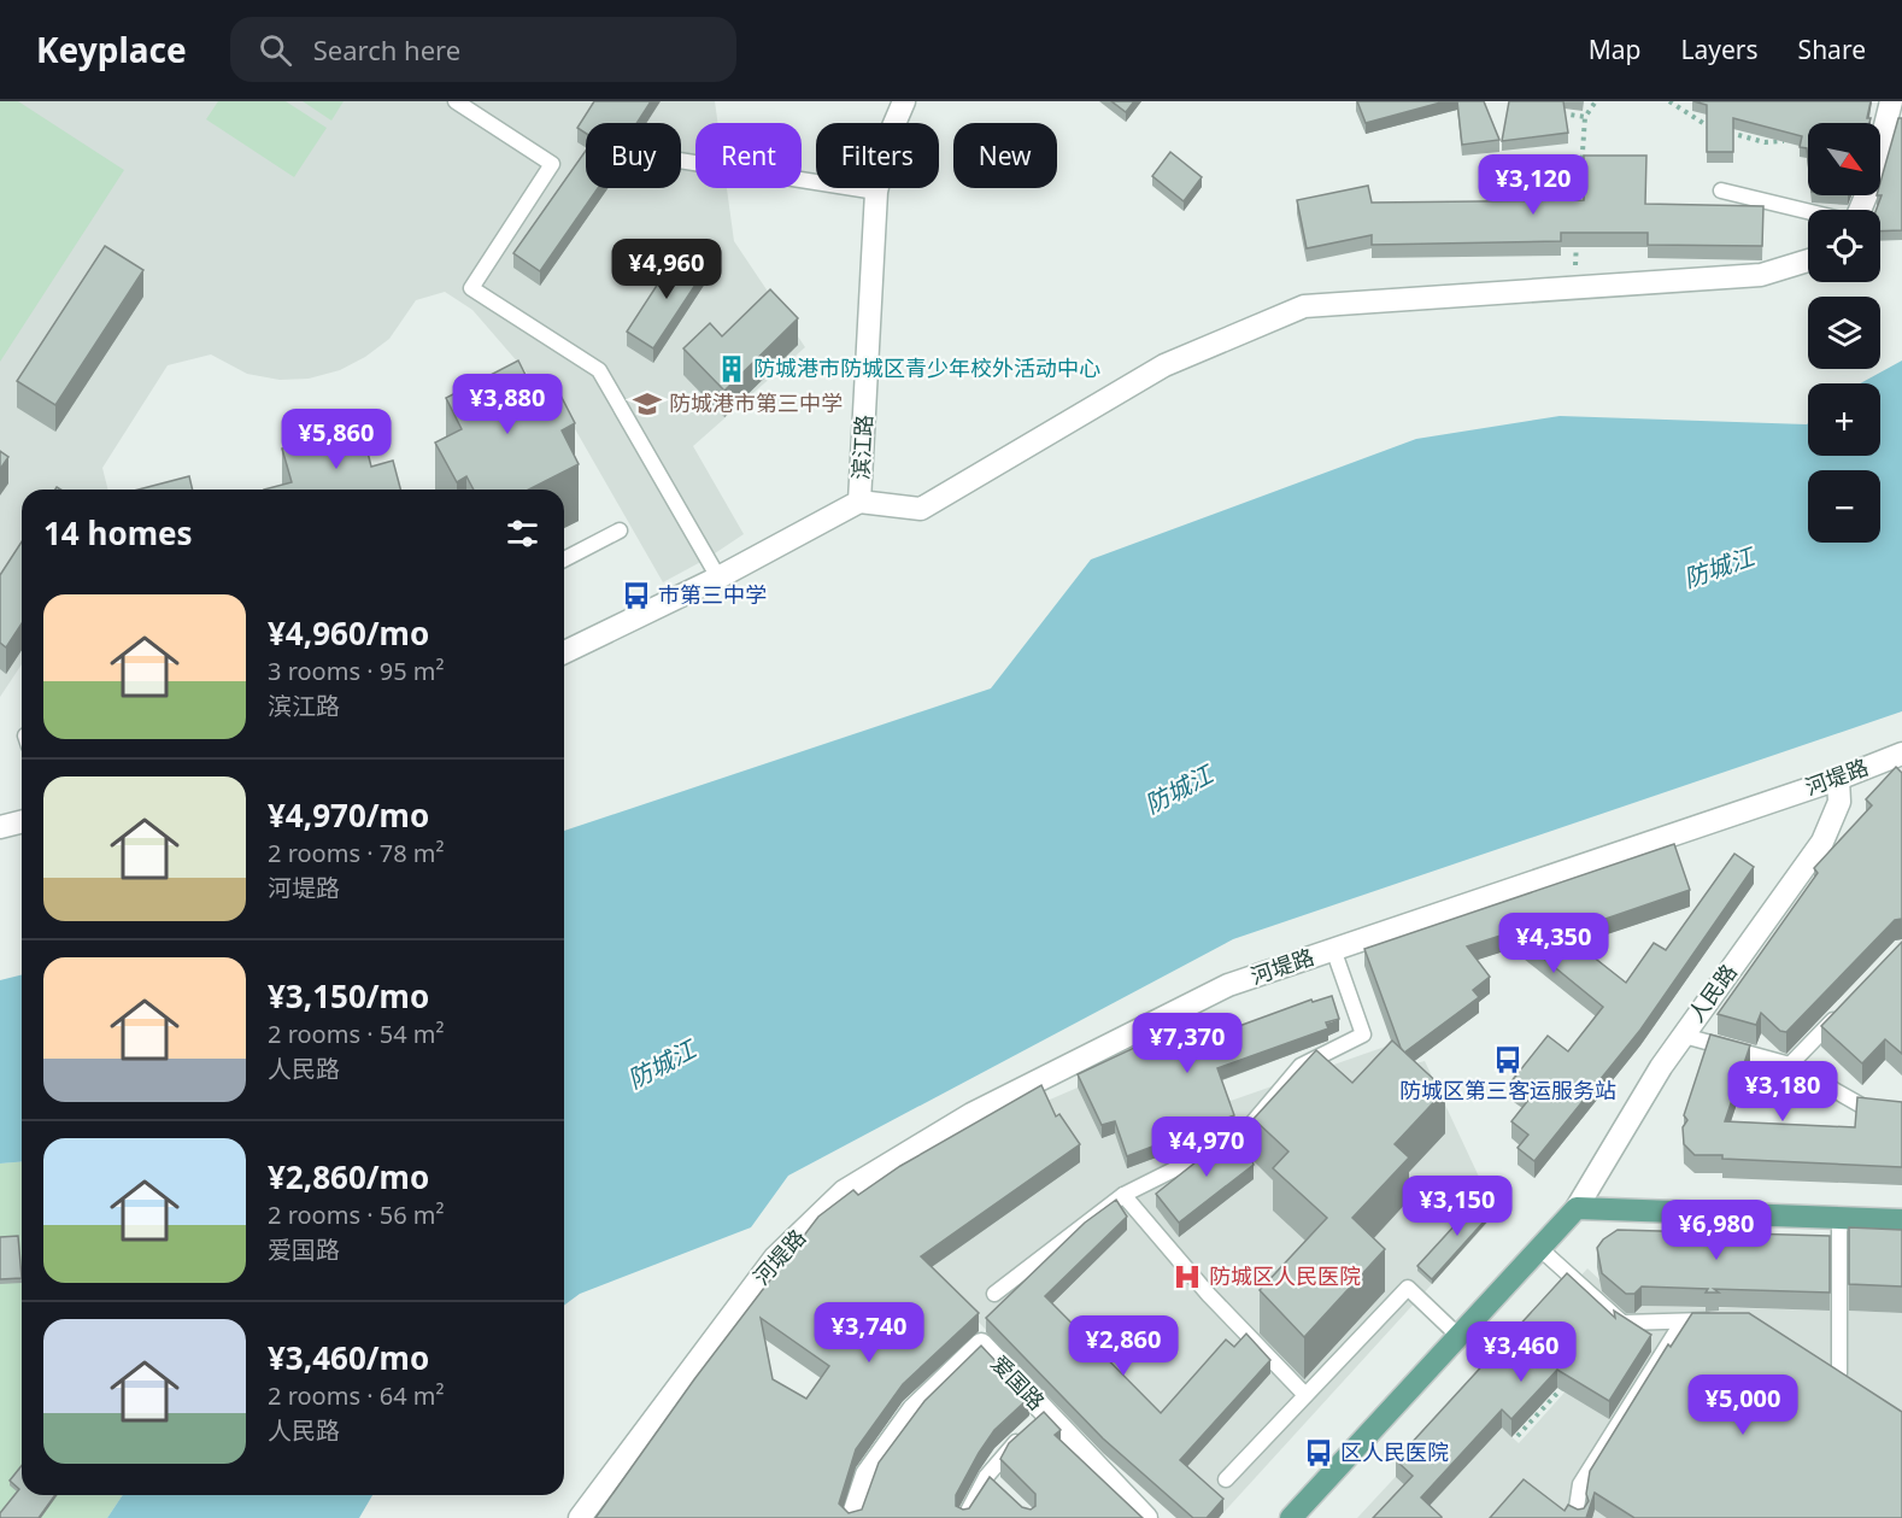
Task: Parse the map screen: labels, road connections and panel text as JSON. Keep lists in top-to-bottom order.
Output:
{
  "streets": {
    "main road": ["人民路"],
    "street": ["滨江路", "河堤路", "爱国路"]
  },
  "crossings": [
    ["河堤路", "人民路"]
  ],
  "water": ["防城江"],
  "places": {
    "building": ["防城港市防城区青少年校外活动中心"],
    "school or university": ["防城港市第三中学"],
    "bus stop": ["巿第三中学", "防城区第三客运服务站", "区人民医院"],
    "hospital": ["防城区人民医院"]
  },
  "north": "bottom right",
  "page": {
    "header": "Keyplace",
    "search": "Search here",
    "nav": ["Map", "Layers", "Share"],
    "map_buttons": ["+", "−"],
    "chip": [
      "Buy",
      "Rent",
      "Filters",
      "New"
    ],
    "price": [
      "¥3,120",
      "¥4,960",
      "¥3,880",
      "¥5,860",
      "¥4,350",
      "¥7,370",
      "¥3,180",
      "¥4,970",
      "¥3,150",
      "¥6,980",
      "¥3,740",
      "¥2,860",
      "¥3,460",
      "¥5,000"
    ],
    "heading": "14 homes",
    "list": [
      {
        "name": "¥4,960/mo",
        "note": "3 rooms · 95 m² · 滨江路"
      },
      {
        "name": "¥4,970/mo",
        "note": "2 rooms · 78 m² · 河堤路"
      },
      {
        "name": "¥3,150/mo",
        "note": "2 rooms · 54 m² · 人民路"
      },
      {
        "name": "¥2,860/mo",
        "note": "2 rooms · 56 m² · 爱国路"
      },
      {
        "name": "¥3,460/mo",
        "note": "2 rooms · 64 m² · 人民路"
      }
    ]
  }
}
